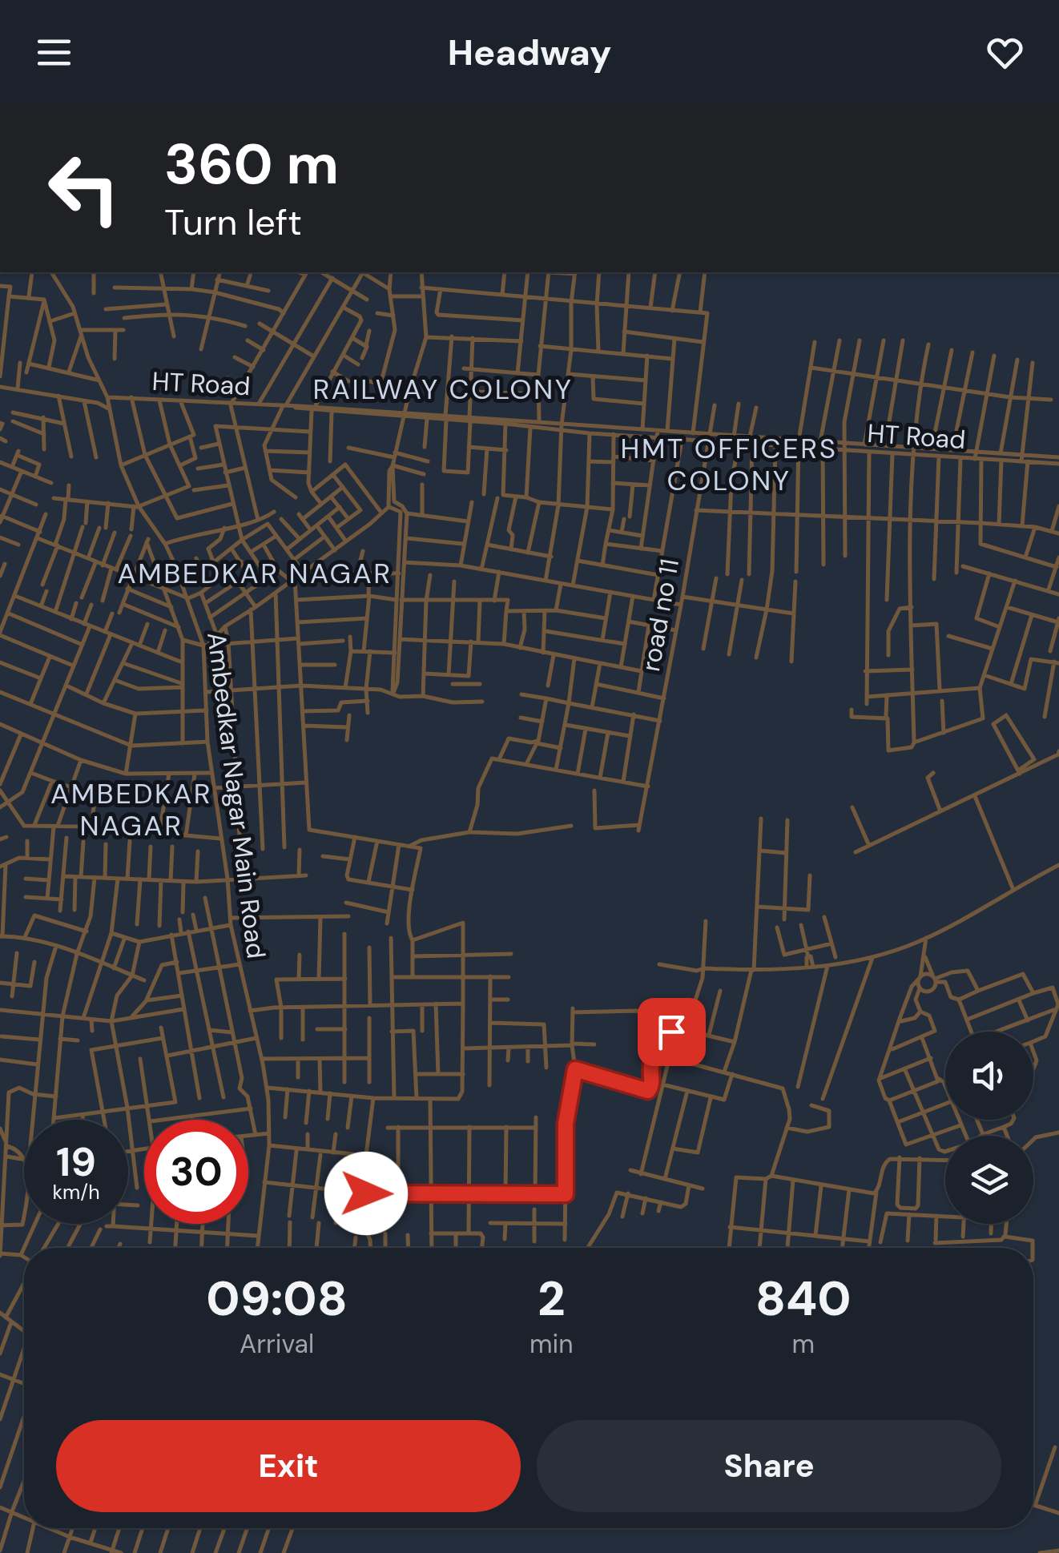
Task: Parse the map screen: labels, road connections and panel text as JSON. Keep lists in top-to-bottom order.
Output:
{
  "streets": {
    "street": ["HT Road", "road no 11", "Ambedkar Nagar Main Road"]
  },
  "crossings": [
    ["HT Road", "road no 11"],
    ["HT Road", "Ambedkar Nagar Main Road"]
  ],
  "districts": [
    "RAILWAY COLONY",
    "HMT OFFICERS COLONY",
    "AMBEDKAR NAGAR",
    "AMBEDKAR NAGAR"
  ],
  "page": {
    "header": "Headway",
    "turn": ["360 m", "Turn left"],
    "speed": "19 km/h",
    "limit": "30",
    "eta": [
      "09:08",
      "Arrival",
      "2",
      "min",
      "840",
      "m"
    ],
    "buttons": ["Exit", "Share"]
  }
}
